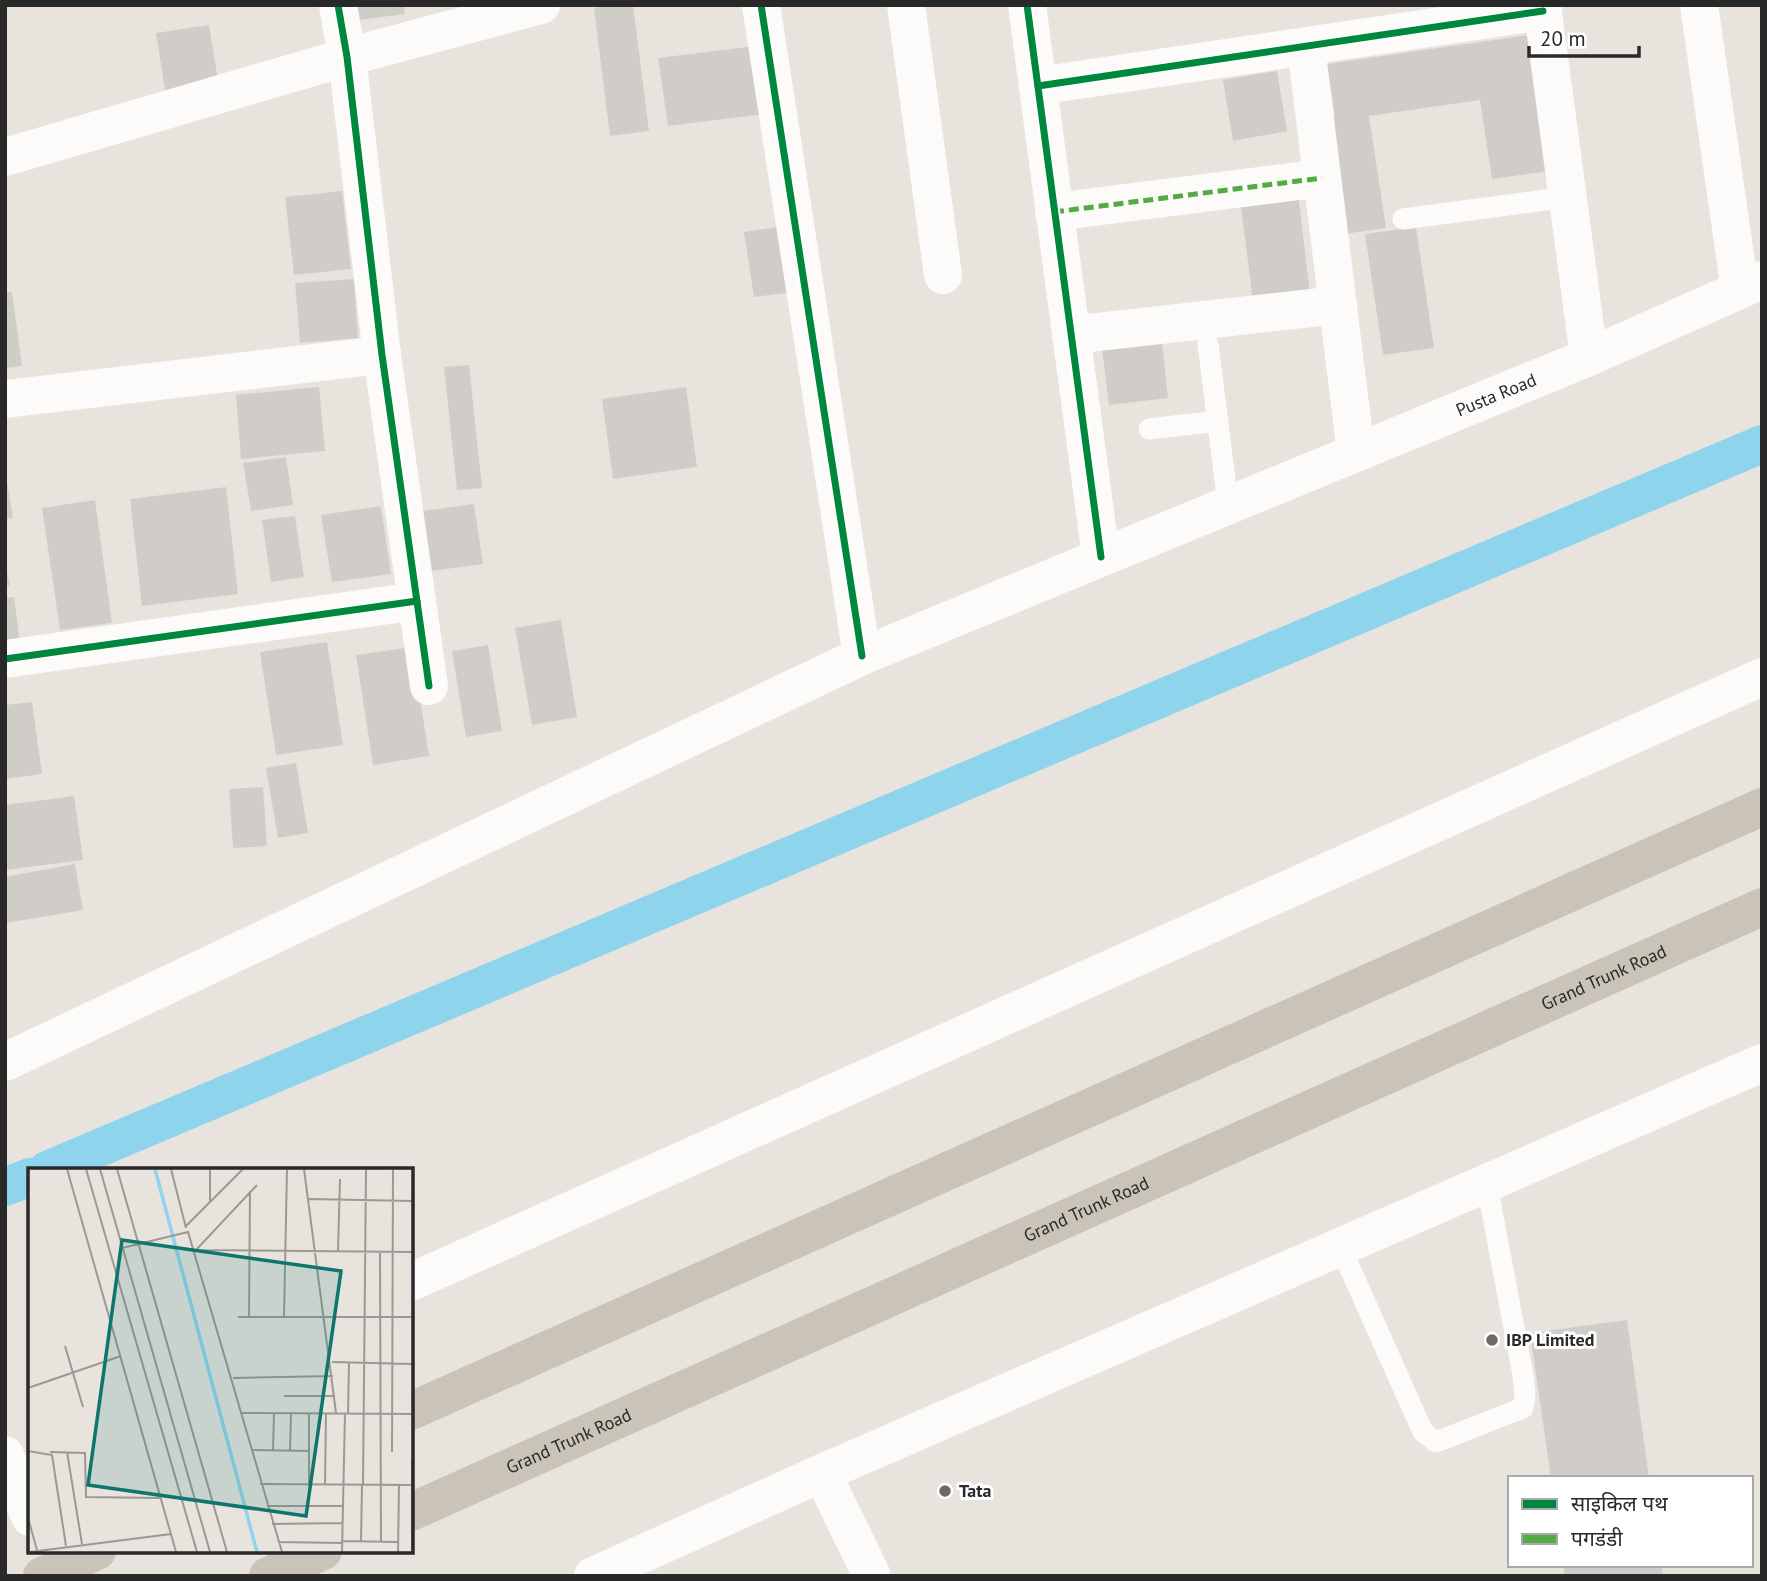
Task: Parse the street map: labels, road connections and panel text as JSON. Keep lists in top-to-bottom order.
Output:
{
  "streets": {
    "highway": ["Grand Trunk Road"],
    "street": ["Pusta Road"]
  },
  "places": ["IBP Limited", "Tata"],
  "legend": ["साइकिल पथ", "पगडंडी"],
  "scale_bar": "20 m"
}
